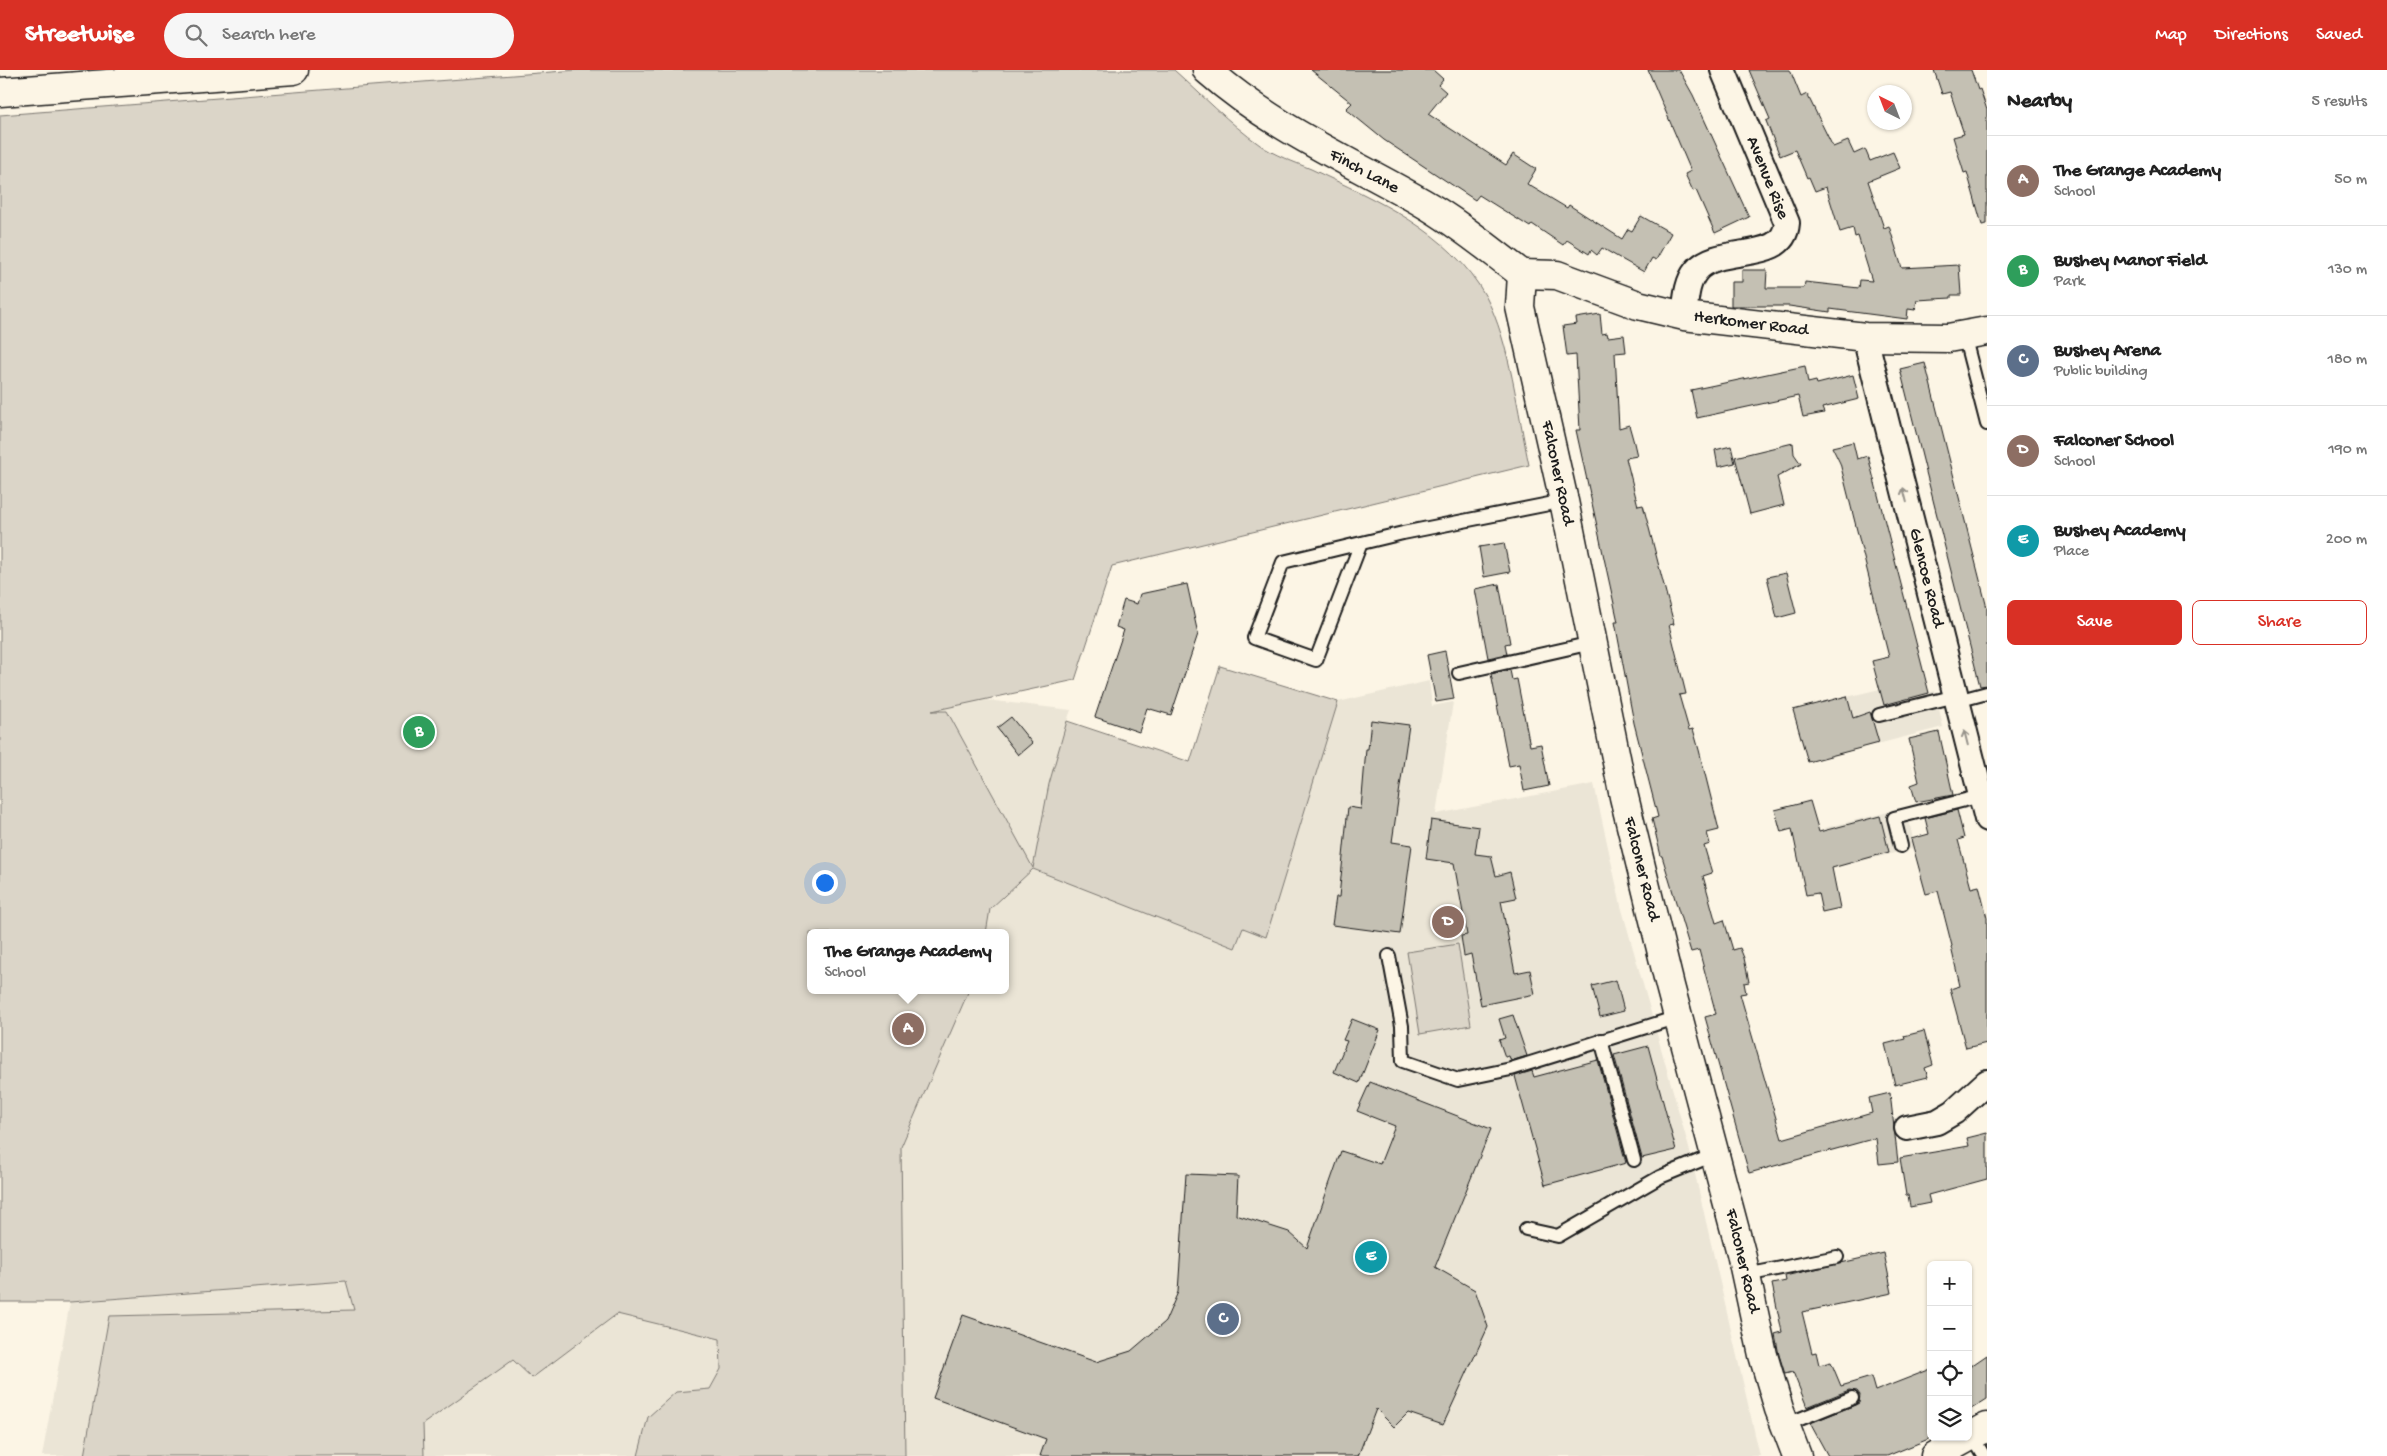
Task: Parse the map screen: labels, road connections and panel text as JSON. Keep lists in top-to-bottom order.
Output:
{
  "streets": {
    "street": [
      "Finch Lane",
      "Avenue Rise",
      "Herkomer Road",
      "Falconer Road",
      "Glencoe Road"
    ]
  },
  "crossings": [
    ["Finch Lane", "Herkomer Road"],
    ["Finch Lane", "Falconer Road"],
    ["Avenue Rise", "Herkomer Road"],
    ["Herkomer Road", "Falconer Road"],
    ["Herkomer Road", "Glencoe Road"]
  ],
  "one_way": ["Glencoe Road"],
  "north": "top left",
  "page": {
    "header": "Streetwise",
    "search": "Search here",
    "nav": ["Map", "Directions", "Saved"],
    "heading": ["Nearby", "5 results"],
    "list": [
      {
        "mark": "A",
        "name": "The Grange Academy",
        "note": "School",
        "value": "50 m"
      },
      {
        "mark": "B",
        "name": "Bushey Manor Field",
        "note": "Park",
        "value": "130 m"
      },
      {
        "mark": "C",
        "name": "Bushey Arena",
        "note": "Public building",
        "value": "180 m"
      },
      {
        "mark": "D",
        "name": "Falconer School",
        "note": "School",
        "value": "190 m"
      },
      {
        "mark": "E",
        "name": "Bushey Academy",
        "note": "Place",
        "value": "200 m"
      }
    ],
    "buttons": ["Save", "Share"],
    "pins": [
      "B",
      "D",
      "A",
      "E",
      "C"
    ],
    "popup": ["The Grange Academy", "School"],
    "map_buttons": ["+", "−"]
  }
}
